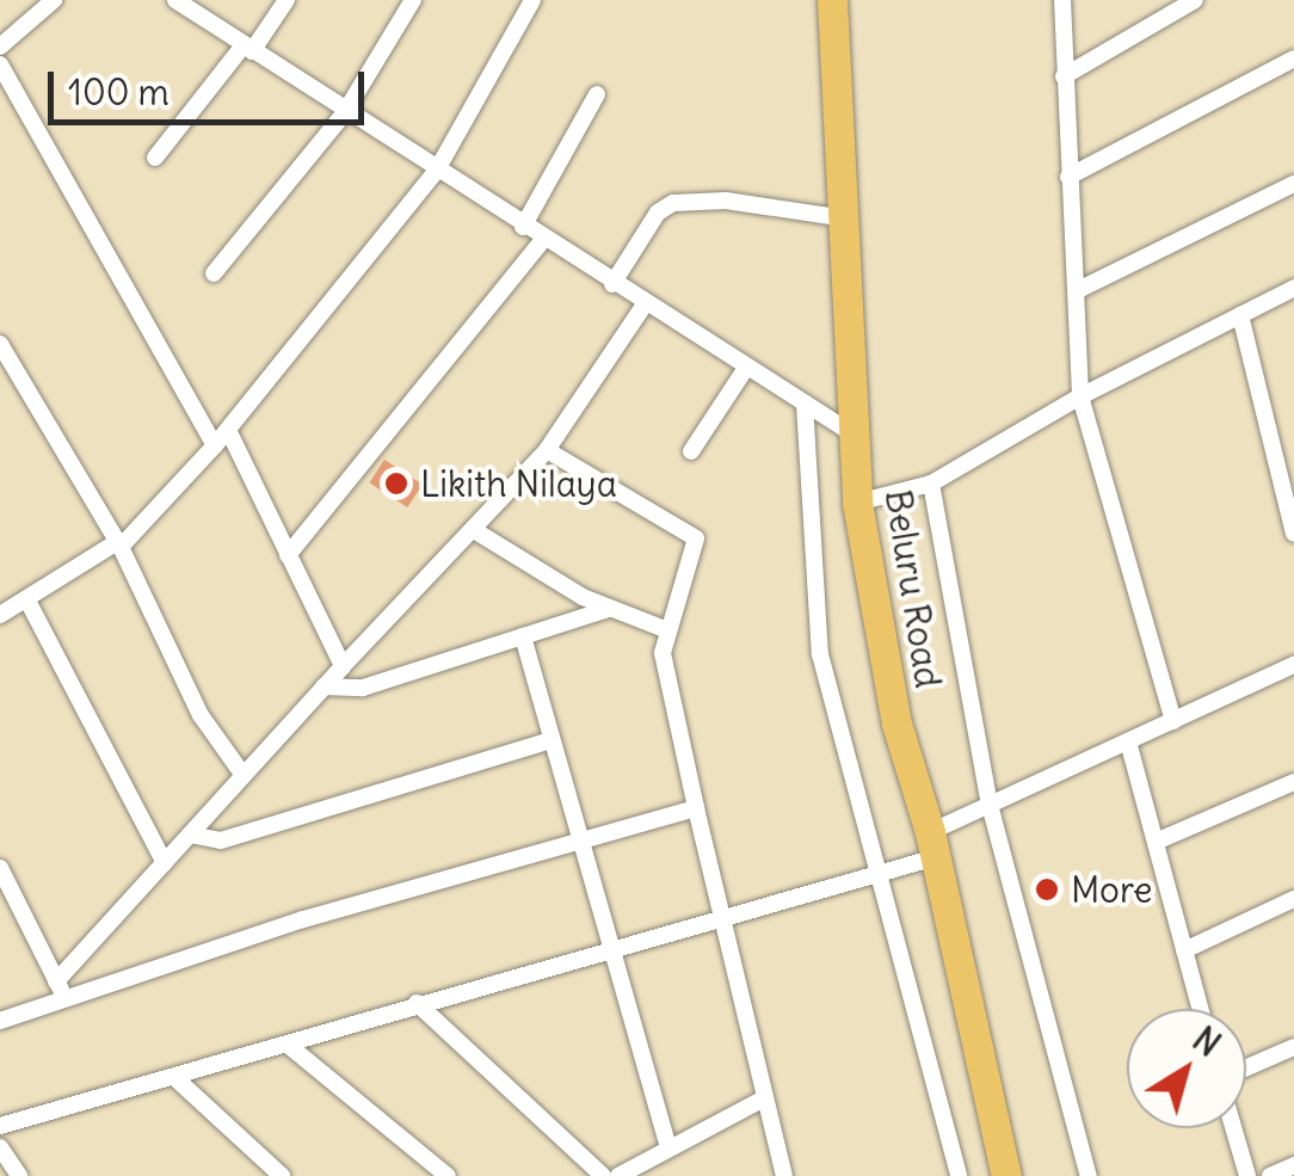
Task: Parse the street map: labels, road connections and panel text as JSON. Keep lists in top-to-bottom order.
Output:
{
  "streets": {
    "highway": ["Beluru Road"]
  },
  "places": ["Likith Nilaya", "More"],
  "scale_bar": "100 m",
  "north": "top right"
}
